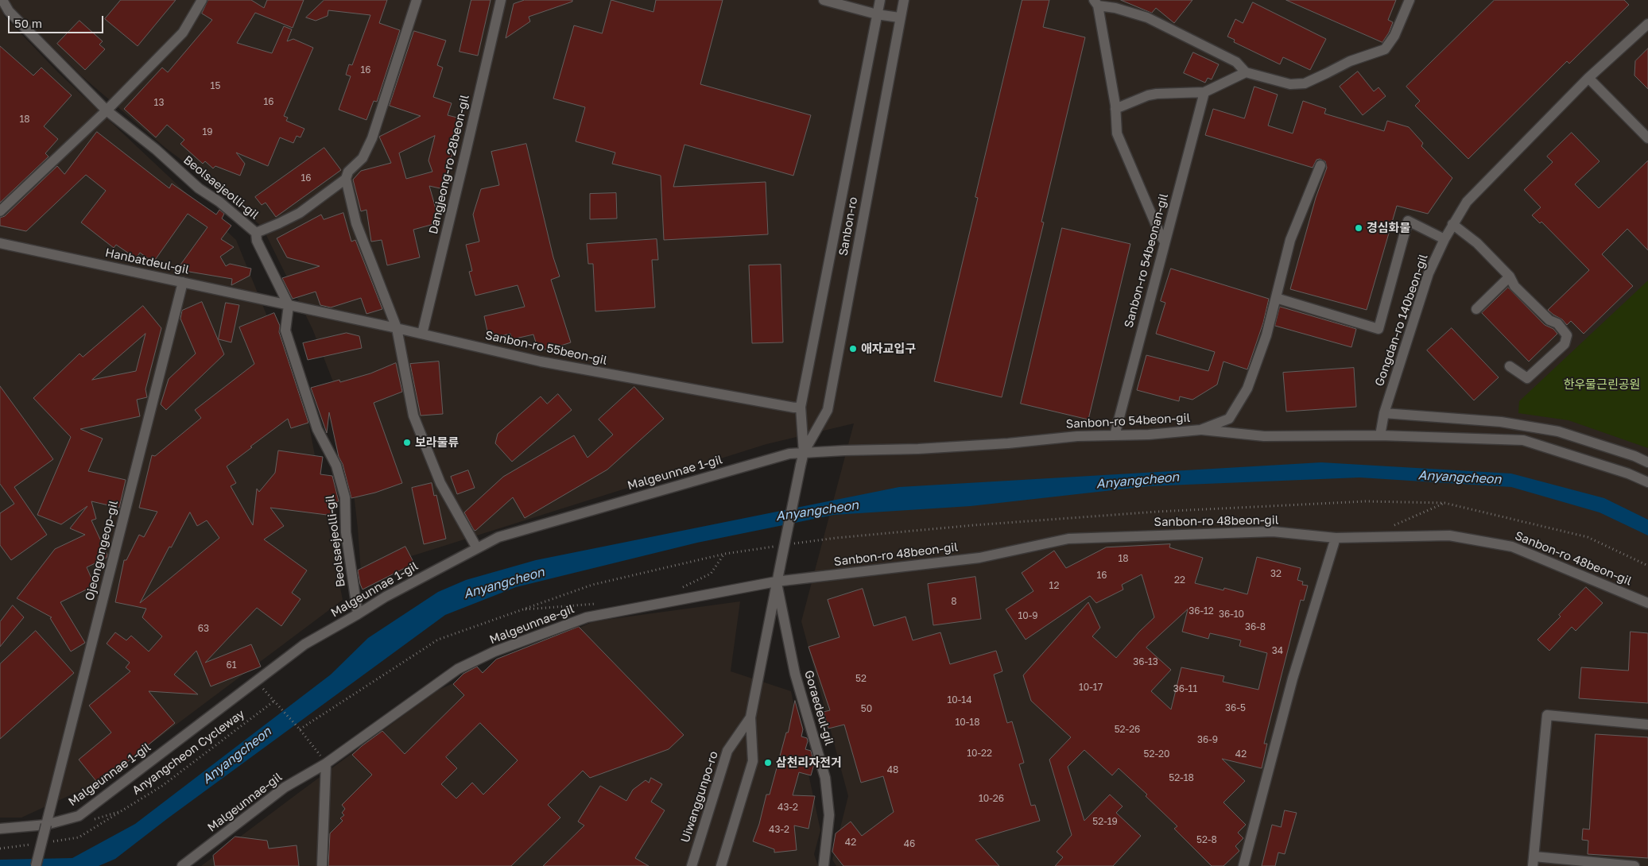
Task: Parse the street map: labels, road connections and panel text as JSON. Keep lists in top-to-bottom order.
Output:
{
  "streets": {
    "street": [
      "Dangjeong-ro 28beon-gil",
      "Beolsaejeolli-gil",
      "Sanbon-ro",
      "Sanbon-ro 54beonan-gil",
      "Hanbatdeul-gil",
      "Gongdan-ro 140beon-gil",
      "Sanbon-ro 55beon-gil",
      "Sanbon-ro 54beon-gil",
      "Malgeunnae 1-gil",
      "Sanbon-ro 48beon-gil",
      "Ojeongongeop-gil",
      "Malgeunnae-gil",
      "Goraedeul-gil",
      "Uiwanggunpo-ro"
    ],
    "path": ["Anyangcheon Cycleway"]
  },
  "crossings": [
    ["Dangjeong-ro 28beon-gil", "Sanbon-ro 55beon-gil"],
    ["Beolsaejeolli-gil", "Hanbatdeul-gil"],
    ["Beolsaejeolli-gil", "Sanbon-ro 55beon-gil"],
    ["Beolsaejeolli-gil", "Malgeunnae 1-gil"],
    ["Sanbon-ro", "Sanbon-ro 55beon-gil"],
    ["Sanbon-ro", "Sanbon-ro 54beon-gil"],
    ["Sanbon-ro", "Malgeunnae 1-gil"],
    ["Sanbon-ro", "Uiwanggunpo-ro"],
    ["Sanbon-ro 54beonan-gil", "Sanbon-ro 54beon-gil"],
    ["Hanbatdeul-gil", "Sanbon-ro 55beon-gil"],
    ["Hanbatdeul-gil", "Ojeongongeop-gil"],
    ["Sanbon-ro 54beon-gil", "Malgeunnae 1-gil"],
    ["Malgeunnae 1-gil", "Ojeongongeop-gil"],
    ["Sanbon-ro 48beon-gil", "Malgeunnae-gil"],
    ["Sanbon-ro 48beon-gil", "Goraedeul-gil"],
    ["Sanbon-ro 48beon-gil", "Uiwanggunpo-ro"],
    ["Malgeunnae-gil", "Goraedeul-gil"],
    ["Malgeunnae-gil", "Uiwanggunpo-ro"],
    ["Goraedeul-gil", "Uiwanggunpo-ro"]
  ],
  "water": ["Anyangcheon"],
  "parks": ["한우물근린공원"],
  "places": [
    "경심화물",
    "애자교입구",
    "보라물류",
    "삼천리자전거"
  ],
  "house_numbers": [
    "16",
    "15",
    "16",
    "13",
    "18",
    "19",
    "16",
    "18",
    "32",
    "16",
    "22",
    "12",
    "8",
    "36-12",
    "36-10",
    "10-9",
    "36-8",
    "63",
    "34",
    "36-13",
    "61",
    "52",
    "10-17",
    "36-11",
    "10-14",
    "36-5",
    "50",
    "10-18",
    "52-26",
    "36-9",
    "10-22",
    "52-20",
    "42",
    "48",
    "52-18",
    "10-26",
    "43-2",
    "52-19",
    "43-2",
    "52-8",
    "42",
    "46"
  ],
  "scale_bar": "50 m"
}
